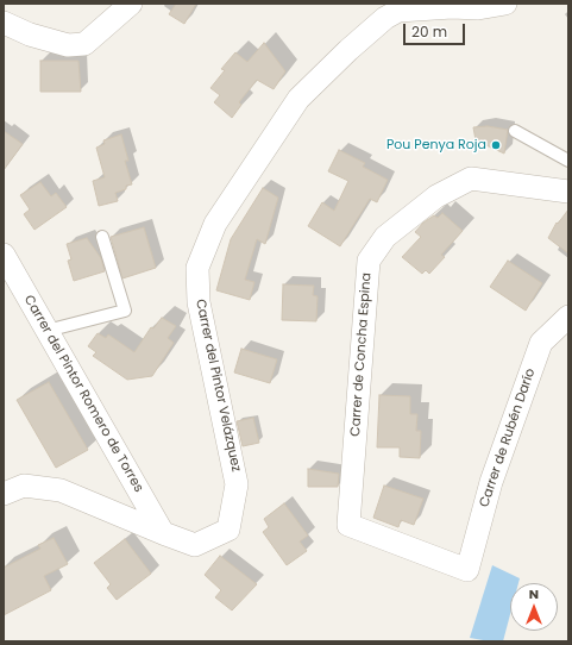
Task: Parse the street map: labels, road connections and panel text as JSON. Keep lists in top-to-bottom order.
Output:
{
  "streets": {
    "street": [
      "Carrer de Concha Espina",
      "Carrer del Pintor Velázquez",
      "Carrer del Pintor Romero de Torres",
      "Carrer de Rubén Darío"
    ]
  },
  "crossings": [
    ["Carrer de Concha Espina", "Carrer de Rubén Darío"],
    ["Carrer del Pintor Velázquez", "Carrer del Pintor Romero de Torres"]
  ],
  "places": ["Pou Penya Roja"],
  "scale_bar": "20 m",
  "north": "top"
}
